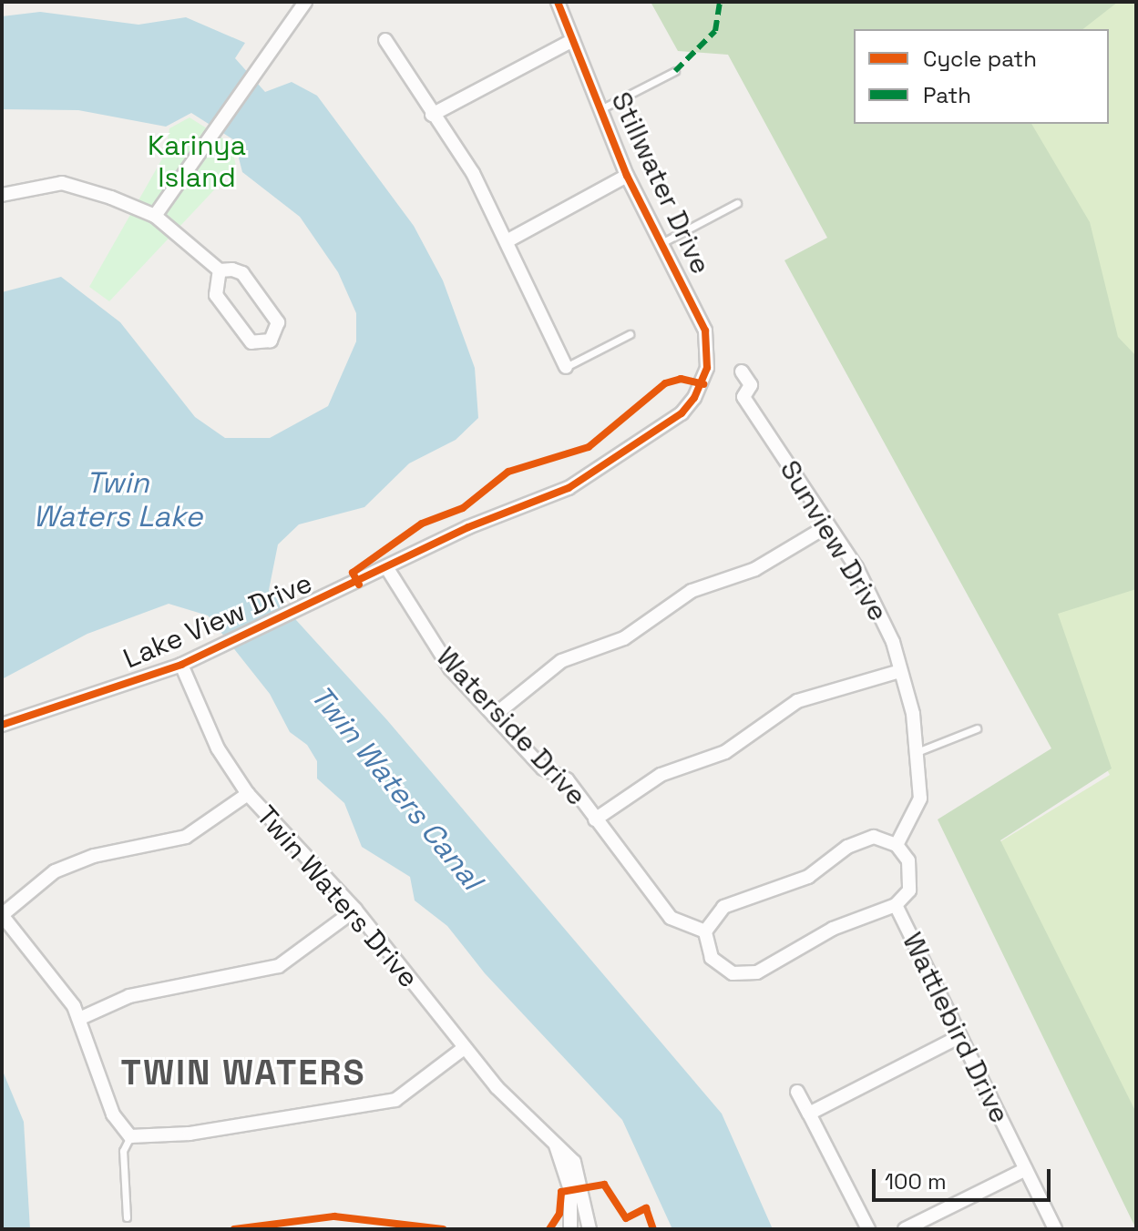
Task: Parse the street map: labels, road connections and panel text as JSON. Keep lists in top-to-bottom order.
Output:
{
  "streets": {
    "street": [
      "Stillwater Drive",
      "Sunview Drive",
      "Lake View Drive",
      "Waterside Drive",
      "Twin Waters Drive",
      "Wattlebird Drive"
    ]
  },
  "crossings": [
    ["Stillwater Drive", "Lake View Drive"],
    ["Lake View Drive", "Waterside Drive"],
    ["Lake View Drive", "Twin Waters Drive"]
  ],
  "districts": ["TWIN WATERS"],
  "water": ["Twin Waters Lake", "Twin Waters Canal"],
  "parks": ["Karinya Island"],
  "legend": ["Cycle path", "Path"],
  "scale_bar": "100 m"
}
